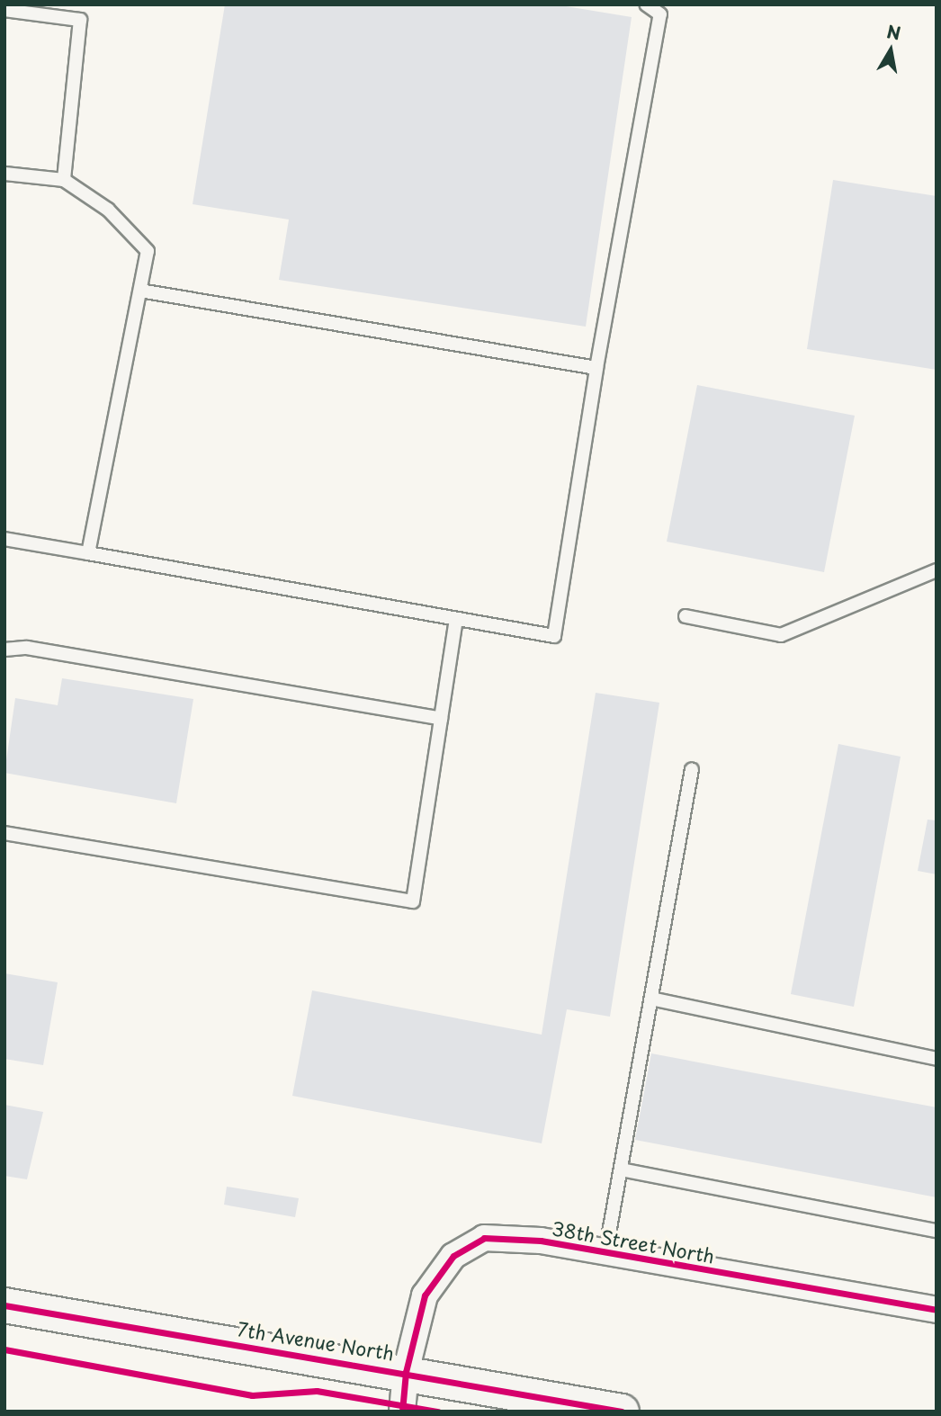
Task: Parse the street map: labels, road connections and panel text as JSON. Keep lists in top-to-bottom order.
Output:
{
  "streets": {
    "street": ["38th Street North", "7th Avenue North"]
  },
  "crossings": [
    ["38th Street North", "7th Avenue North"]
  ],
  "north": "top"
}
